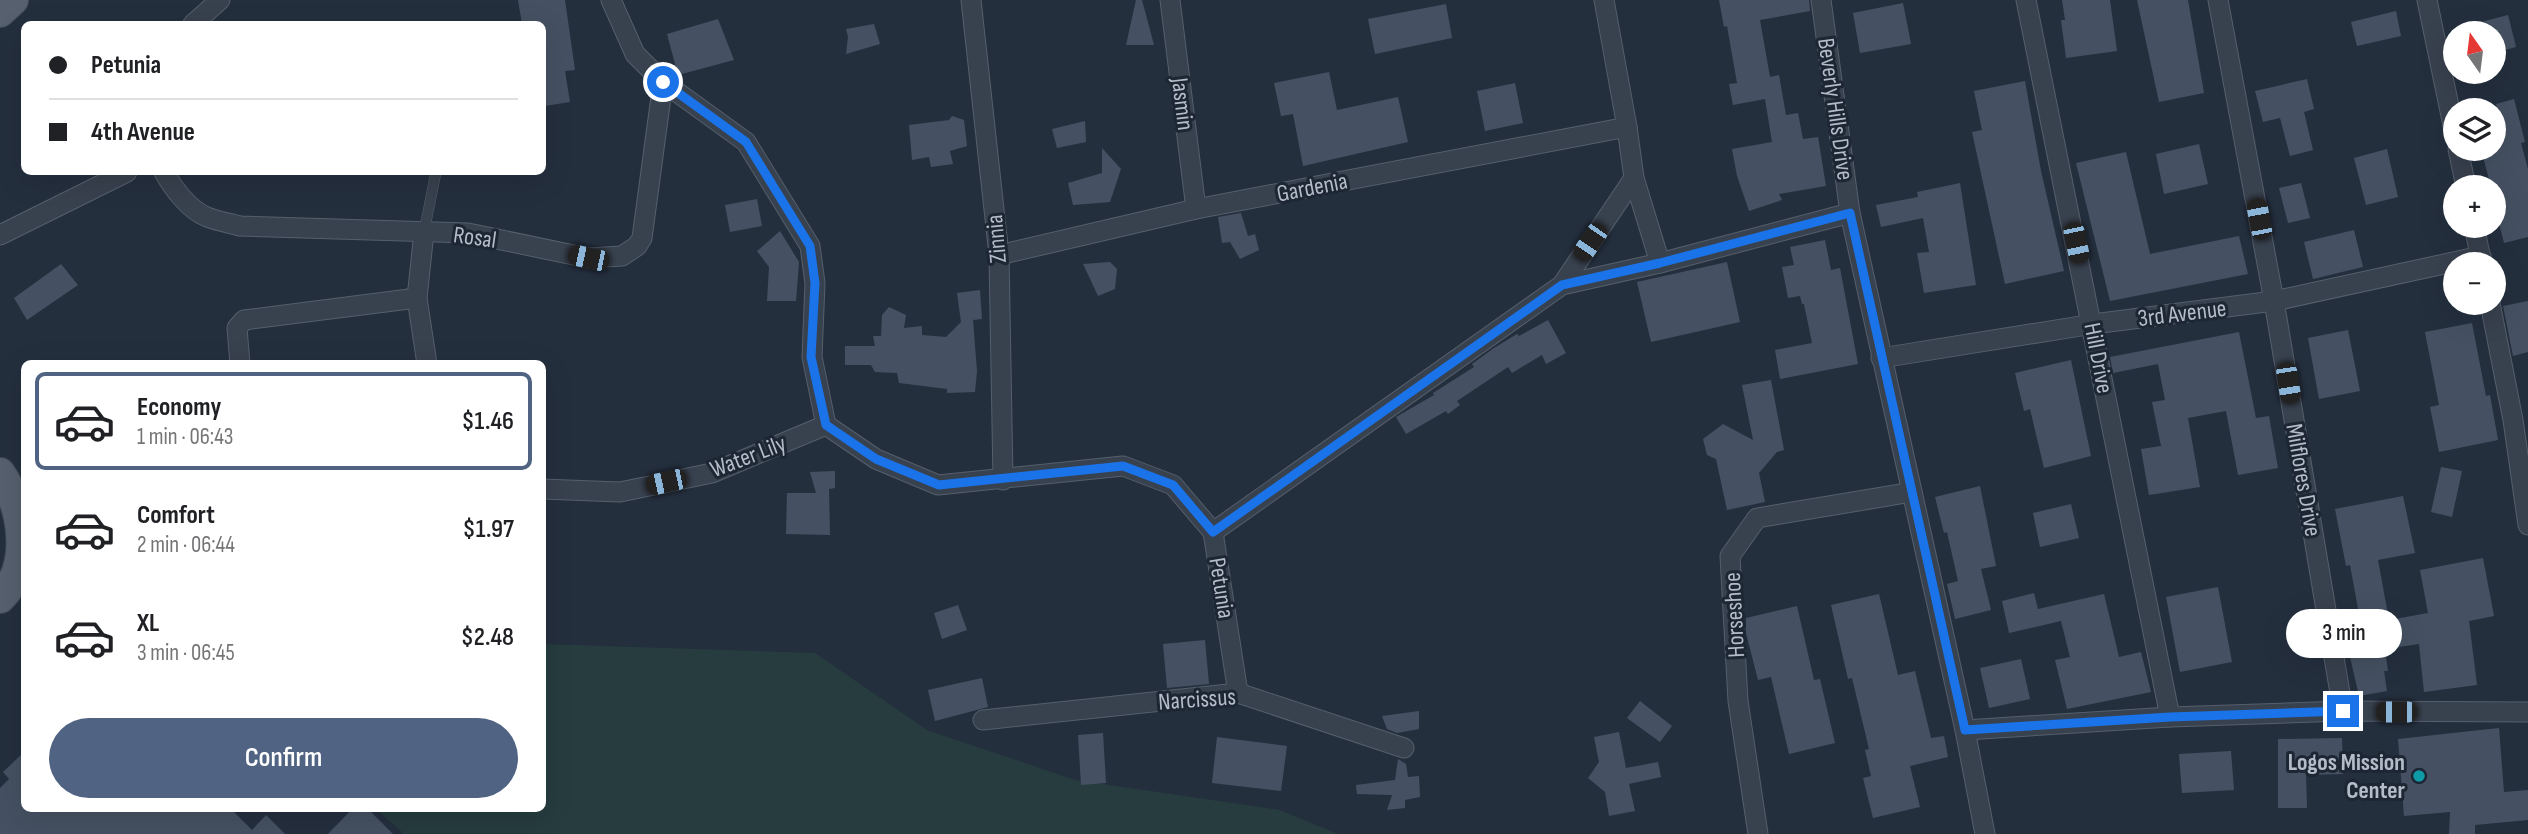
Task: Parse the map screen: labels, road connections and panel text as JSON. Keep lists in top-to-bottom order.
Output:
{
  "streets": {
    "street": [
      "Jasmin",
      "Beverly Hills Drive",
      "Gardenia",
      "Rosal",
      "Zinnia",
      "3rd Avenue",
      "Hill Drive",
      "Water Lily",
      "Milflores Drive",
      "Petunia",
      "Horseshoe",
      "Narcissus"
    ]
  },
  "crossings": [
    ["Jasmin", "Gardenia"],
    ["Beverly Hills Drive", "3rd Avenue"],
    ["Beverly Hills Drive", "Horseshoe"],
    ["Gardenia", "Zinnia"],
    ["Zinnia", "Petunia"],
    ["3rd Avenue", "Hill Drive"],
    ["3rd Avenue", "Milflores Drive"],
    ["Water Lily", "Petunia"],
    ["Petunia", "Narcissus"]
  ],
  "places": ["Logos Mission Center"],
  "north": "top",
  "page": {
    "map_buttons": ["+", "−"],
    "banner": ["Petunia", "4th Avenue"],
    "list": [
      {
        "name": "Economy",
        "note": "1 min · 06:43",
        "value": "$1.46"
      },
      {
        "name": "Comfort",
        "note": "2 min · 06:44",
        "value": "$1.97"
      },
      {
        "name": "XL",
        "note": "3 min · 06:45",
        "value": "$2.48"
      }
    ],
    "bubble": "3 min",
    "buttons": "Confirm"
  }
}
